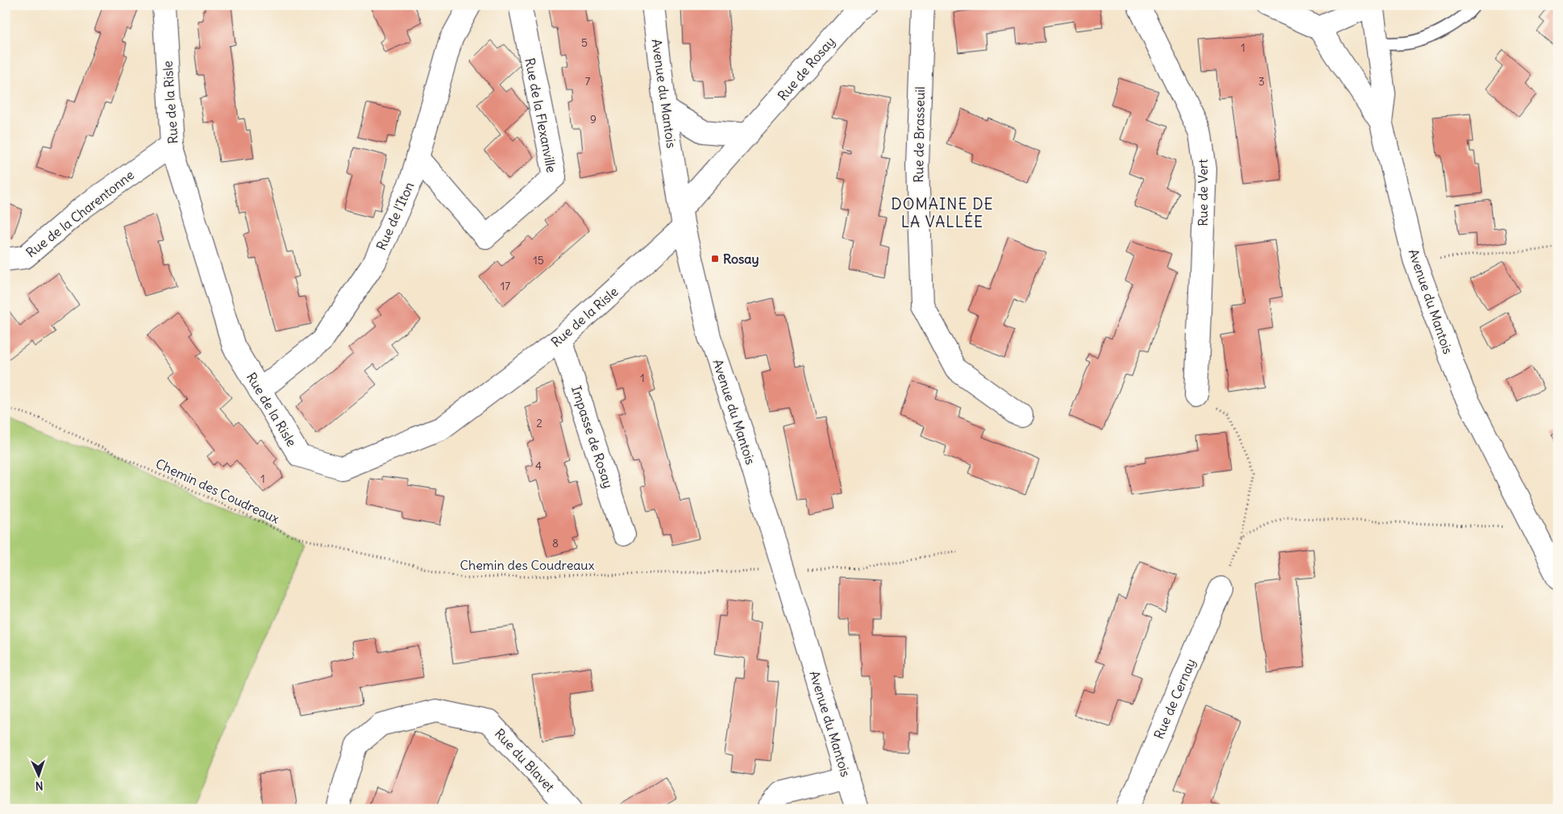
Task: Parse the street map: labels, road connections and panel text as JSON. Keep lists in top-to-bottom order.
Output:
{
  "streets": {
    "street": [
      "Rue de Rosay",
      "Avenue du Mantois",
      "Rue de la Risle",
      "Rue de la Flexanville",
      "Rue de Brasseuil",
      "Rue de Vert",
      "Rue de la Charentonne",
      "Rue de l'Iton",
      "Impasse de Rosay",
      "Rue de Cernay",
      "Rue du Blavet"
    ],
    "path": ["Chemin des Coudreaux"]
  },
  "crossings": [
    ["Rue de Rosay", "Avenue du Mantois"],
    ["Rue de Rosay", "Rue de la Risle"],
    ["Avenue du Mantois", "Rue de la Risle"],
    ["Avenue du Mantois", "Chemin des Coudreaux"],
    ["Rue de la Risle", "Rue de la Charentonne"],
    ["Rue de la Risle", "Rue de l'Iton"],
    ["Rue de la Risle", "Impasse de Rosay"],
    ["Rue de la Flexanville", "Rue de l'Iton"]
  ],
  "districts": ["DOMAINE DE LA VALLÉE"],
  "places": {
    "transit": ["Rosay"]
  },
  "house_numbers": [
    "5",
    "1",
    "7",
    "3",
    "9",
    "15",
    "17",
    "1",
    "2",
    "4",
    "1",
    "8"
  ],
  "north": "bottom"
}
